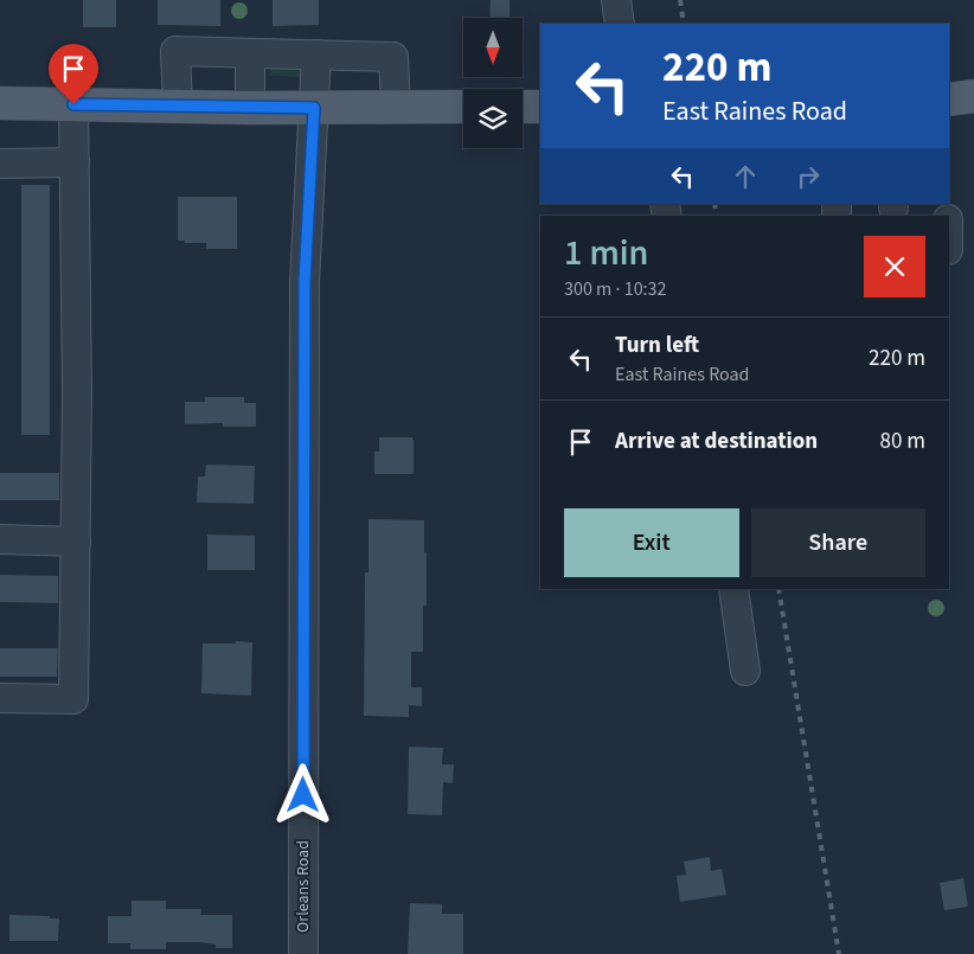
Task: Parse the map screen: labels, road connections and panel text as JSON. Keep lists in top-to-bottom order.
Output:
{
  "streets": {
    "street": ["Orleans Road"]
  },
  "north": "bottom",
  "page": {
    "turn": ["220 m", "East Raines Road"],
    "heading": ["1 min", "300 m · 10:32"],
    "list": [
      {
        "name": "Turn left",
        "note": "East Raines Road",
        "value": "220 m"
      },
      {
        "name": "Arrive at destination",
        "value": "80 m"
      }
    ],
    "buttons": ["Exit", "Share"]
  }
}
